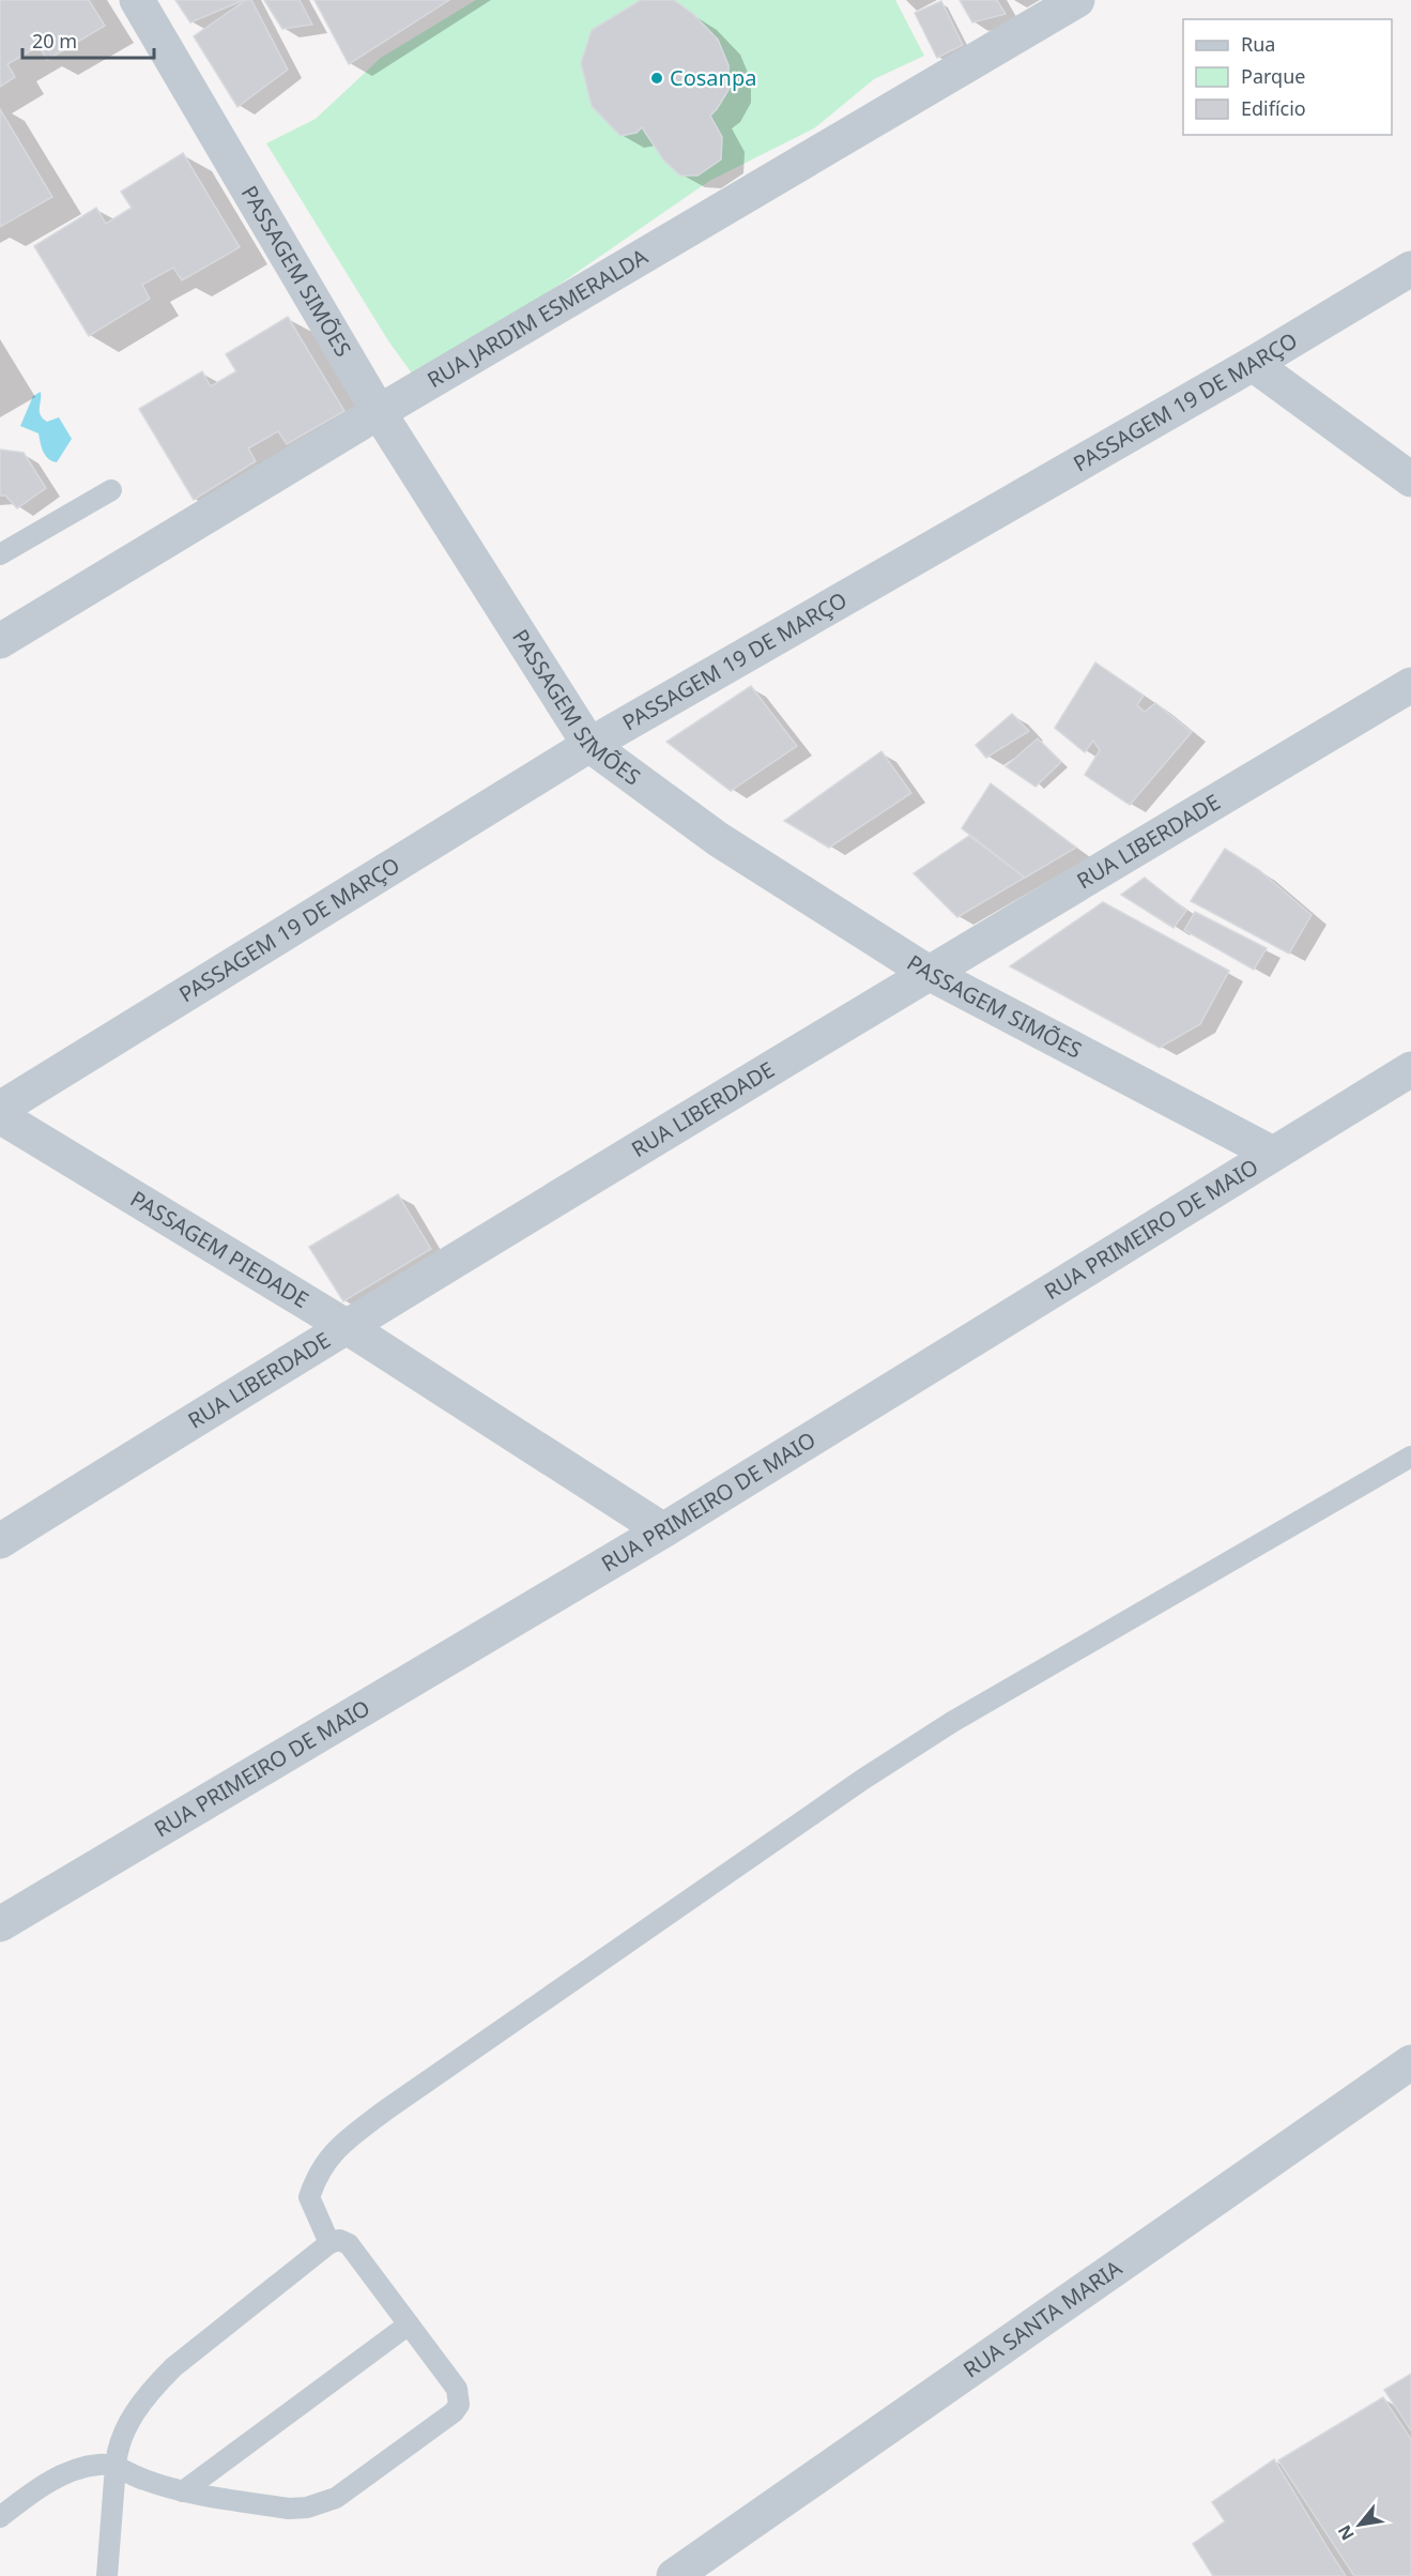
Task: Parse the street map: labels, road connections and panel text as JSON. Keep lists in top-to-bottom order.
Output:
{
  "streets": {
    "street": [
      "PASSAGEM SIMÕES",
      "RUA JARDIM ESMERALDA",
      "PASSAGEM 19 DE MARÇO",
      "RUA LIBERDADE",
      "RUA PRIMEIRO DE MAIO",
      "PASSAGEM PIEDADE",
      "RUA SANTA MARIA"
    ]
  },
  "crossings": [
    ["PASSAGEM SIMÕES", "RUA JARDIM ESMERALDA"],
    ["PASSAGEM SIMÕES", "PASSAGEM 19 DE MARÇO"],
    ["PASSAGEM SIMÕES", "RUA LIBERDADE"],
    ["PASSAGEM SIMÕES", "RUA PRIMEIRO DE MAIO"],
    ["RUA LIBERDADE", "PASSAGEM PIEDADE"],
    ["RUA PRIMEIRO DE MAIO", "PASSAGEM PIEDADE"]
  ],
  "places": ["Cosanpa"],
  "legend": ["Rua", "Parque", "Edifício"],
  "scale_bar": "20 m",
  "north": "bottom left"
}
